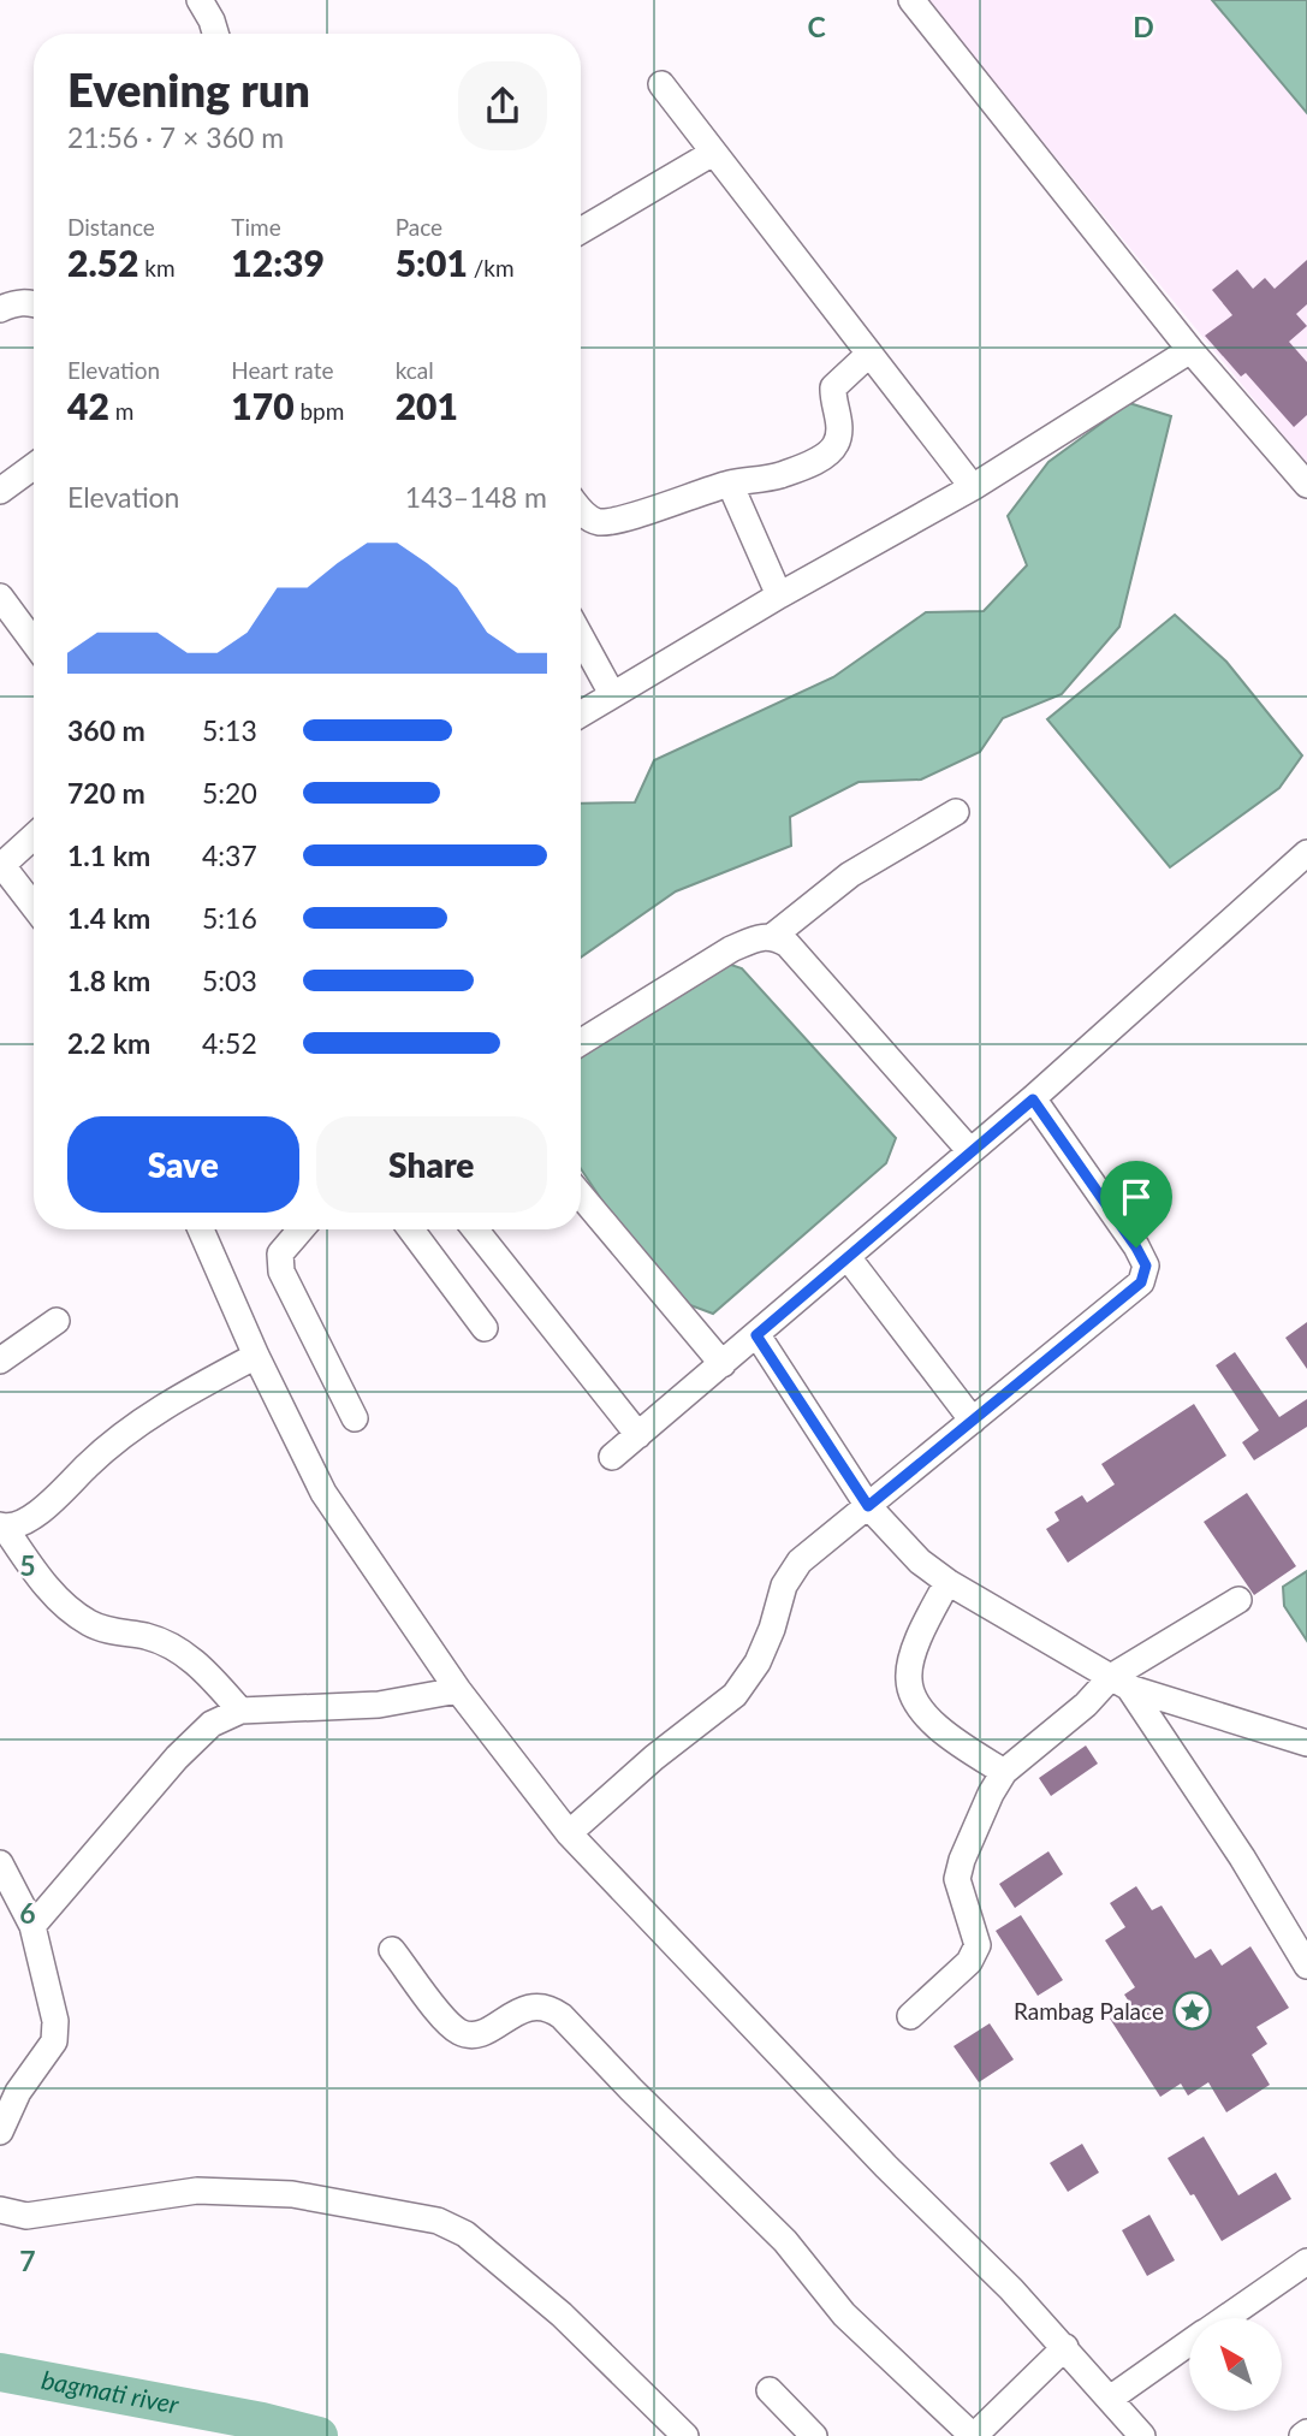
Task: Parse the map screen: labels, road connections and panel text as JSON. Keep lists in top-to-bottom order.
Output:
{
  "water": ["bagmati river"],
  "places": {
    "place": ["Rambag Palace"]
  },
  "north": "top left",
  "page": {
    "heading": ["Evening run", "21:56 · 7 × 360 m"],
    "stats": [
      ["Distance", "2.52 km"],
      ["Time", "12:39"],
      ["Pace", "5:01 /km"],
      ["Elevation", "42 m"],
      ["Heart rate", "170 bpm"],
      ["kcal", "201"]
    ],
    "chart": ["Elevation", "143–148 m"],
    "list": [
      {
        "name": "360 m",
        "note": "5:13"
      },
      {
        "name": "720 m",
        "note": "5:20"
      },
      {
        "name": "1.1 km",
        "note": "4:37"
      },
      {
        "name": "1.4 km",
        "note": "5:16"
      },
      {
        "name": "1.8 km",
        "note": "5:03"
      },
      {
        "name": "2.2 km",
        "note": "4:52"
      }
    ],
    "buttons": ["Save", "Share"]
  },
  "grid": {
    "columns": ["C", "D"],
    "rows": ["5", "6", "7"]
  }
}
